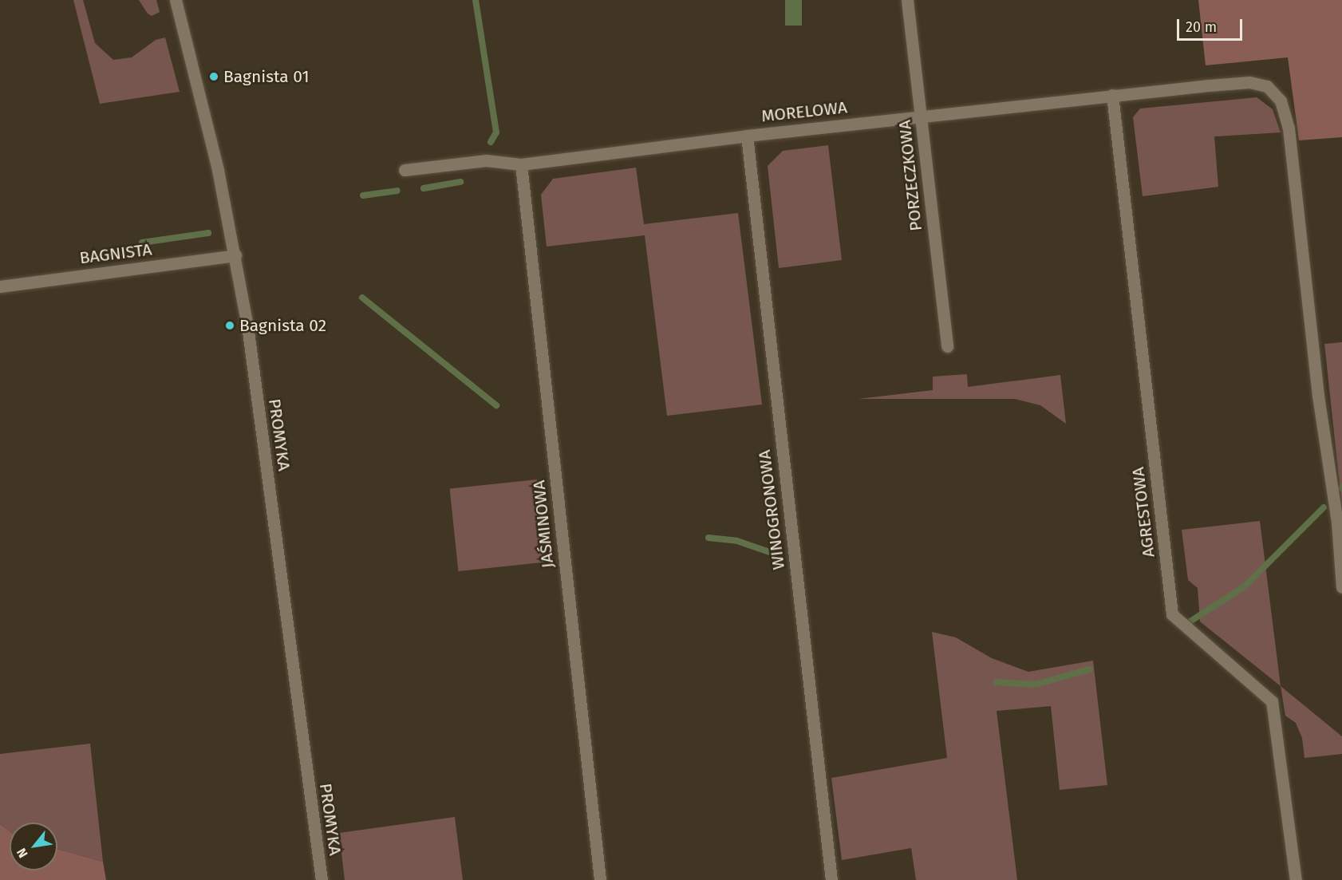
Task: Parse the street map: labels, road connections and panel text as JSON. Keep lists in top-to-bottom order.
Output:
{
  "streets": {
    "street": [
      "MORELOWA",
      "PORZECZKOWA",
      "BAGNISTA",
      "PROMYKA",
      "WINOGRONOWA",
      "AGRESTOWA",
      "JAŚMINOWA"
    ]
  },
  "crossings": [
    ["MORELOWA", "PORZECZKOWA"],
    ["MORELOWA", "WINOGRONOWA"],
    ["MORELOWA", "AGRESTOWA"],
    ["MORELOWA", "JAŚMINOWA"],
    ["BAGNISTA", "PROMYKA"]
  ],
  "places": ["Bagnista 01", "Bagnista 02"],
  "scale_bar": "20 m",
  "north": "bottom left"
}
